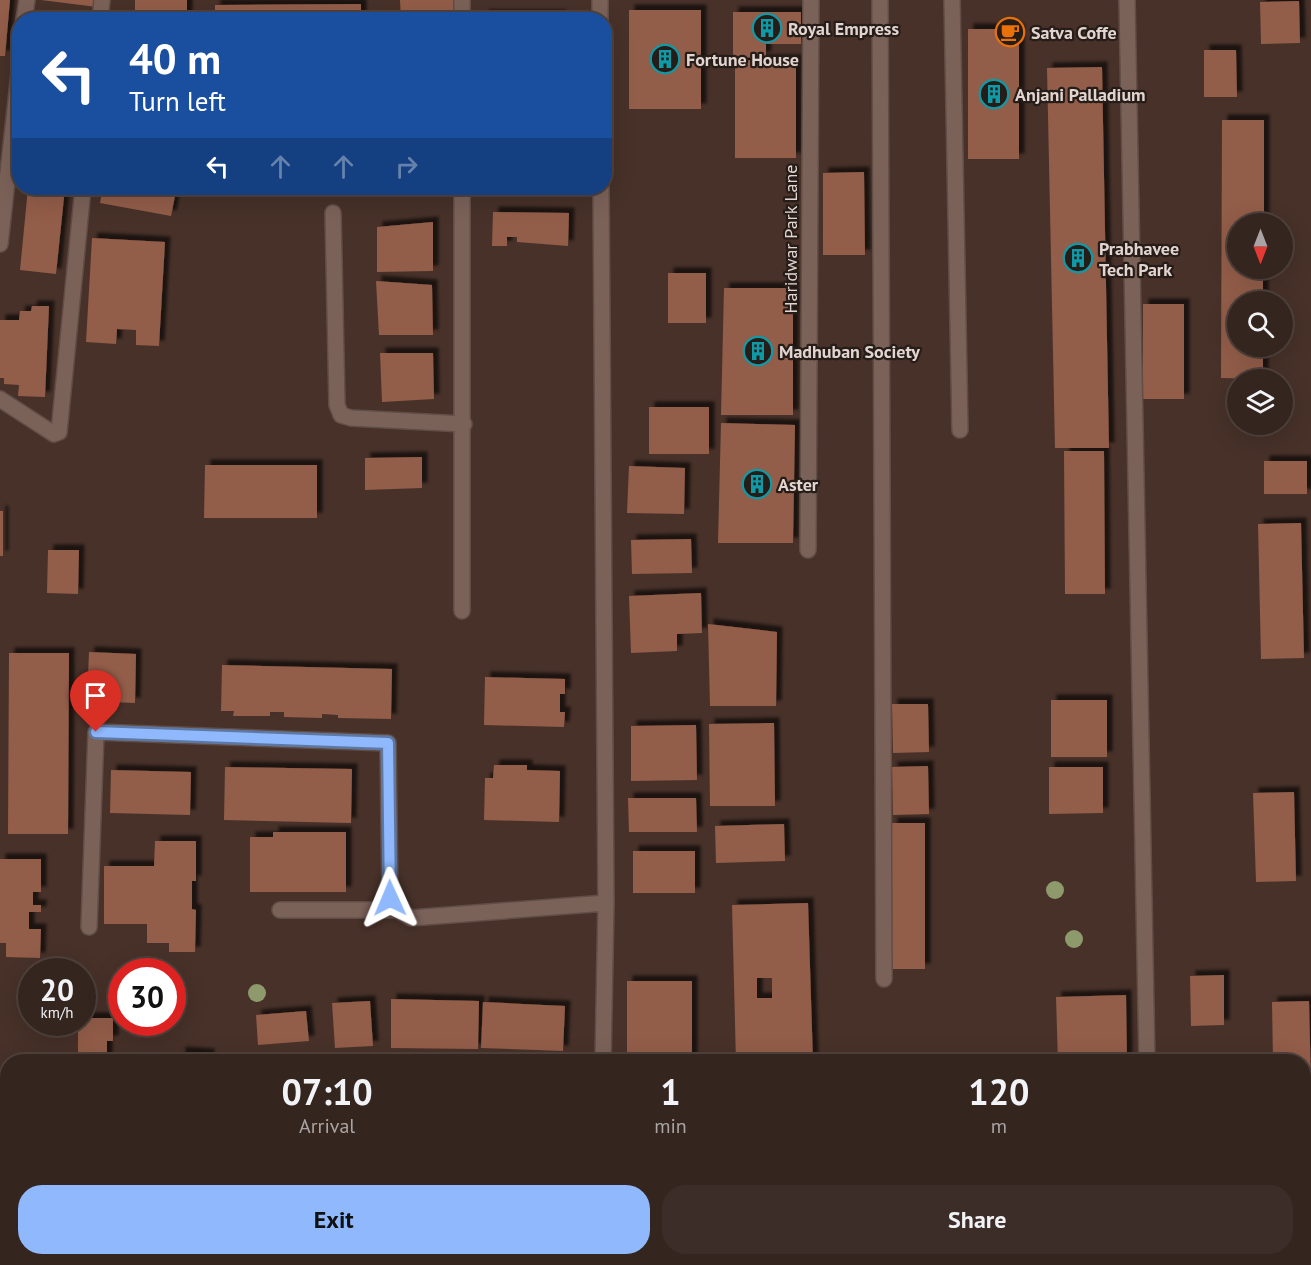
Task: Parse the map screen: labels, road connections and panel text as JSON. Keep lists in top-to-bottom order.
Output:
{
  "streets": {
    "street": ["Haridwar Park Lane"]
  },
  "places": {
    "building": [
      "Royal Empress",
      "Fortune House",
      "Anjani Palladium",
      "Prabhavee Tech Park",
      "Madhuban Society",
      "Aster"
    ],
    "cafe": ["Satva Coffe"]
  },
  "north": "bottom",
  "page": {
    "turn": ["40 m", "Turn left"],
    "speed": "20 km/h",
    "limit": "30",
    "eta": [
      "07:10",
      "Arrival",
      "1",
      "min",
      "120",
      "m"
    ],
    "buttons": ["Exit", "Share"]
  }
}
